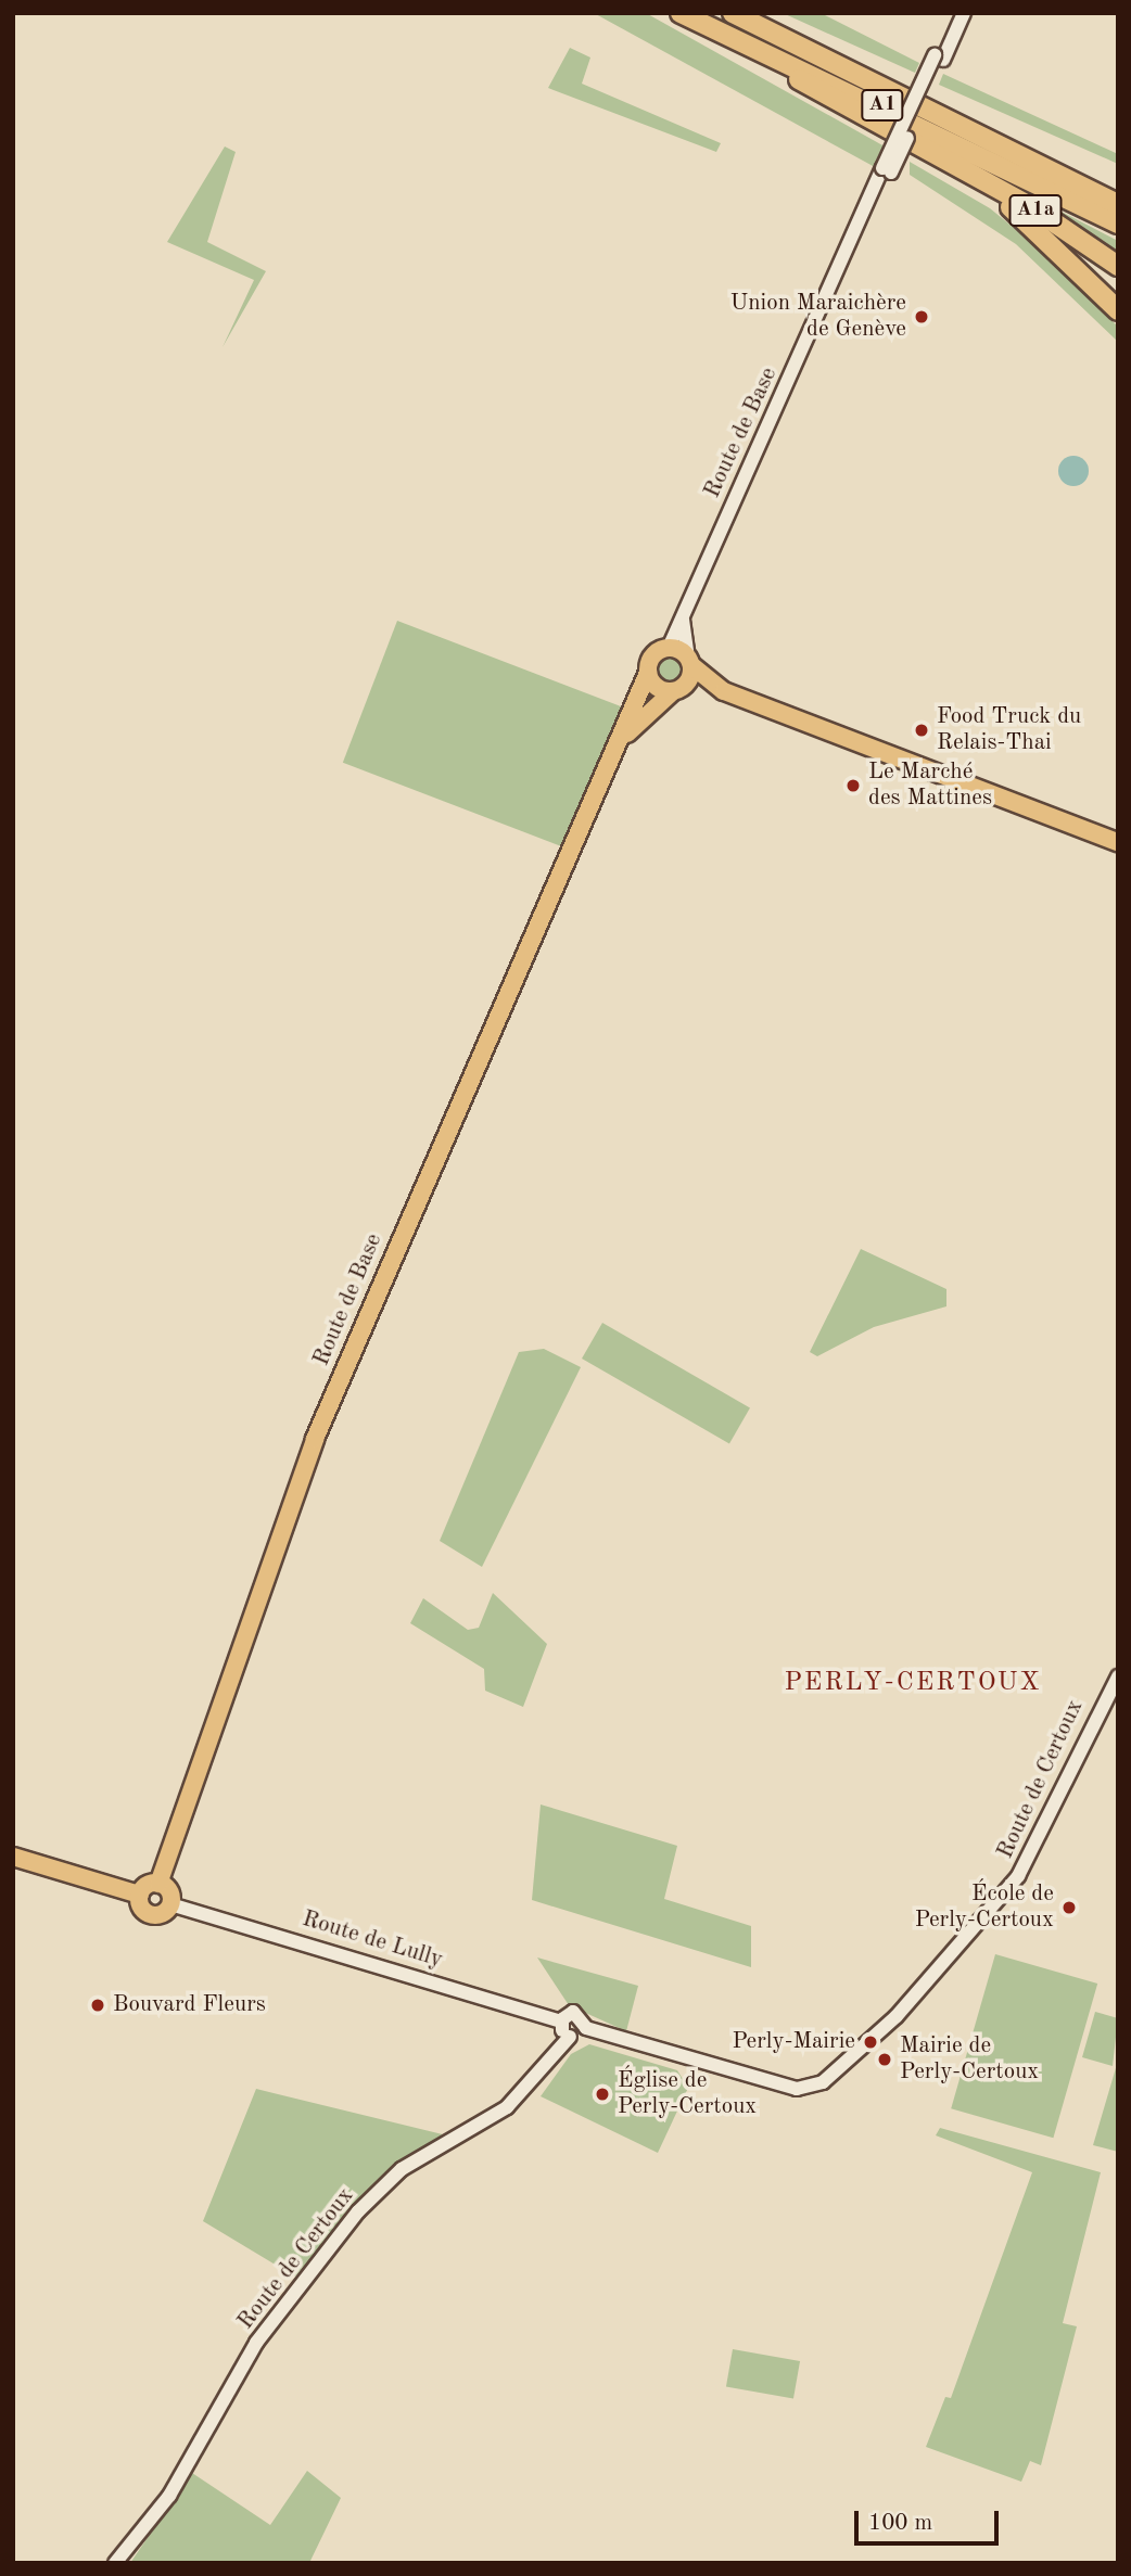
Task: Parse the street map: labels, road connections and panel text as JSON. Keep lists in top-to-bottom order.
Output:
{
  "streets": {
    "highway": ["A1", "A1a"],
    "main road": ["Route de Base"],
    "street": ["Route de Certoux", "Route de Lully"]
  },
  "crossings": [
    ["A1", "A1a"],
    ["Route de Certoux", "Route de Lully"]
  ],
  "districts": ["PERLY-CERTOUX"],
  "places": [
    "Union Maraichère de Genève",
    "Food Truck du Relais-Thai",
    "Le Marché des Mattines",
    "École de Perly-Certoux",
    "Bouvard Fleurs",
    "Perly-Mairie",
    "Mairie de Perly-Certoux",
    "Église de Perly-Certoux"
  ],
  "scale_bar": "100 m"
}
